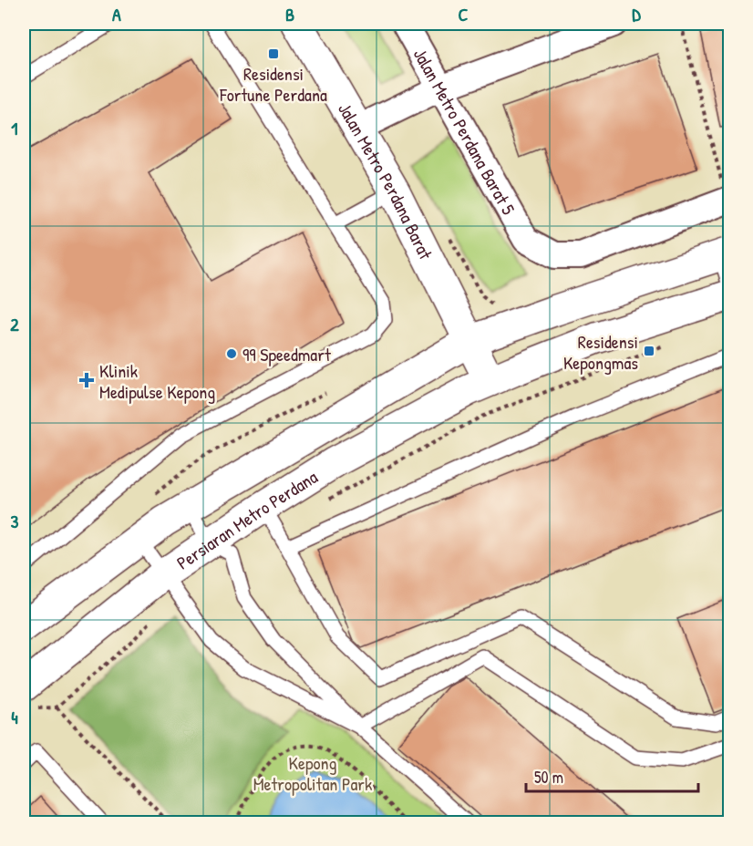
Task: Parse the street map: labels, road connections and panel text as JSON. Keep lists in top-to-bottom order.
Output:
{
  "streets": {
    "street": ["Jalan Metro Perdana Barat 5", "Jalan Metro Perdana Barat", "Persiaran Metro Perdana"]
  },
  "crossings": [
    ["Jalan Metro Perdana Barat", "Persiaran Metro Perdana"]
  ],
  "parks": ["Kepong Metropolitan Park"],
  "places": {
    "transit": ["Residensi Fortune Perdana", "Residensi Kepongmas"],
    "other": ["99 Speedmart"],
    "health": ["Klinik Medipulse Kepong"]
  },
  "scale_bar": "50 m",
  "grid": {
    "columns": [
      "A",
      "B",
      "C",
      "D"
    ],
    "rows": [
      "1",
      "2",
      "3",
      "4"
    ]
  }
}
